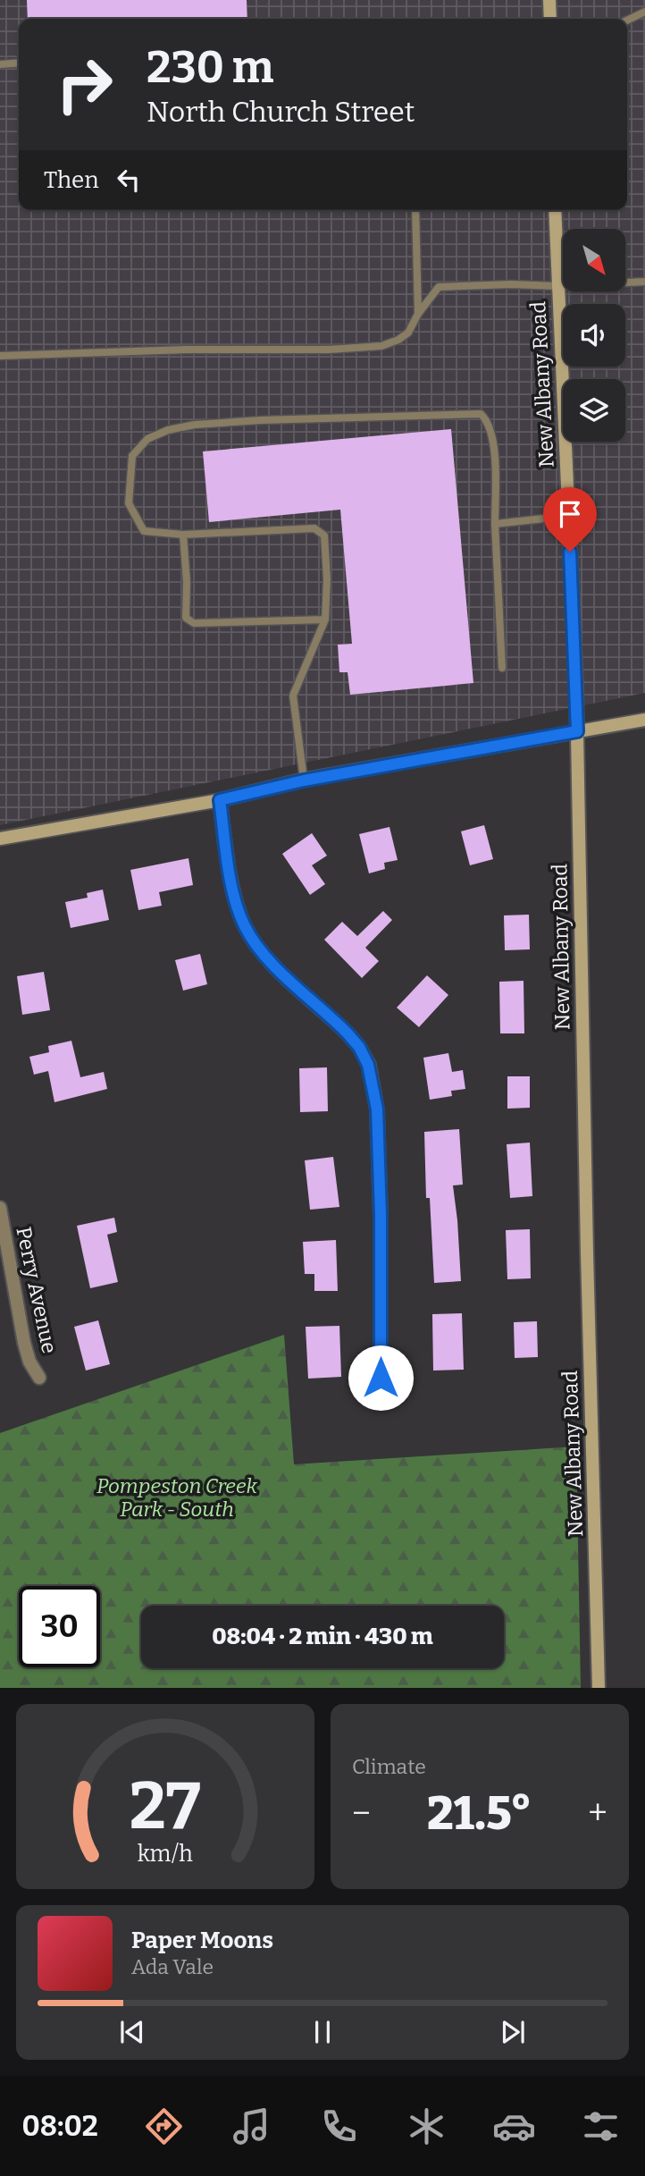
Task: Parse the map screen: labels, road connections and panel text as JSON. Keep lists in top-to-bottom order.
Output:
{
  "streets": {
    "main road": ["New Albany Road"],
    "street": ["Perry Avenue"]
  },
  "parks": ["Pompeston Creek Park - South"],
  "north": "bottom right",
  "page": {
    "turn": ["230 m", "North Church Street"],
    "then": "Then",
    "limit": "30",
    "trip": "08:04 · 2 min · 430 m",
    "tile": "Climate",
    "heat": ["−", "21.5°", "+"],
    "song": ["Paper Moons", "Ada Vale"],
    "tabs": "08:02",
    "gauge": ["27", "km/h"]
  }
}
